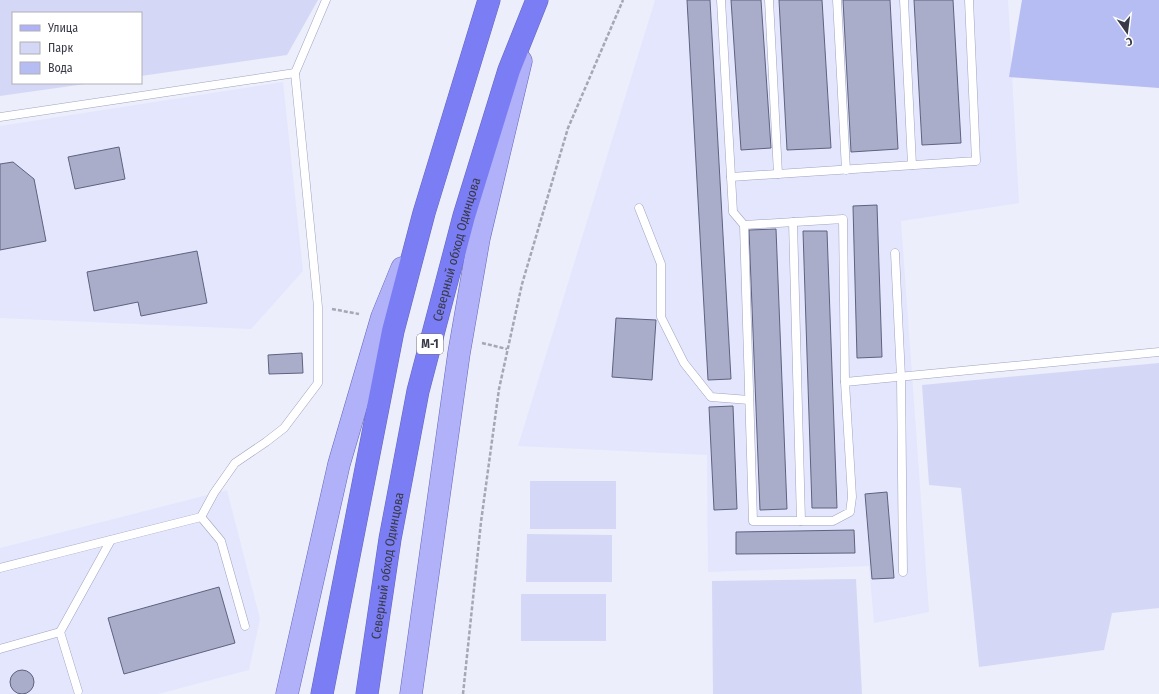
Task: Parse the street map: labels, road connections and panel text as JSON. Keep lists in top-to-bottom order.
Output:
{
  "streets": {
    "highway": ["Северный обход Одинцова", "М-1"]
  },
  "legend": ["Улица", "Парк", "Вода"],
  "north": "bottom"
}
